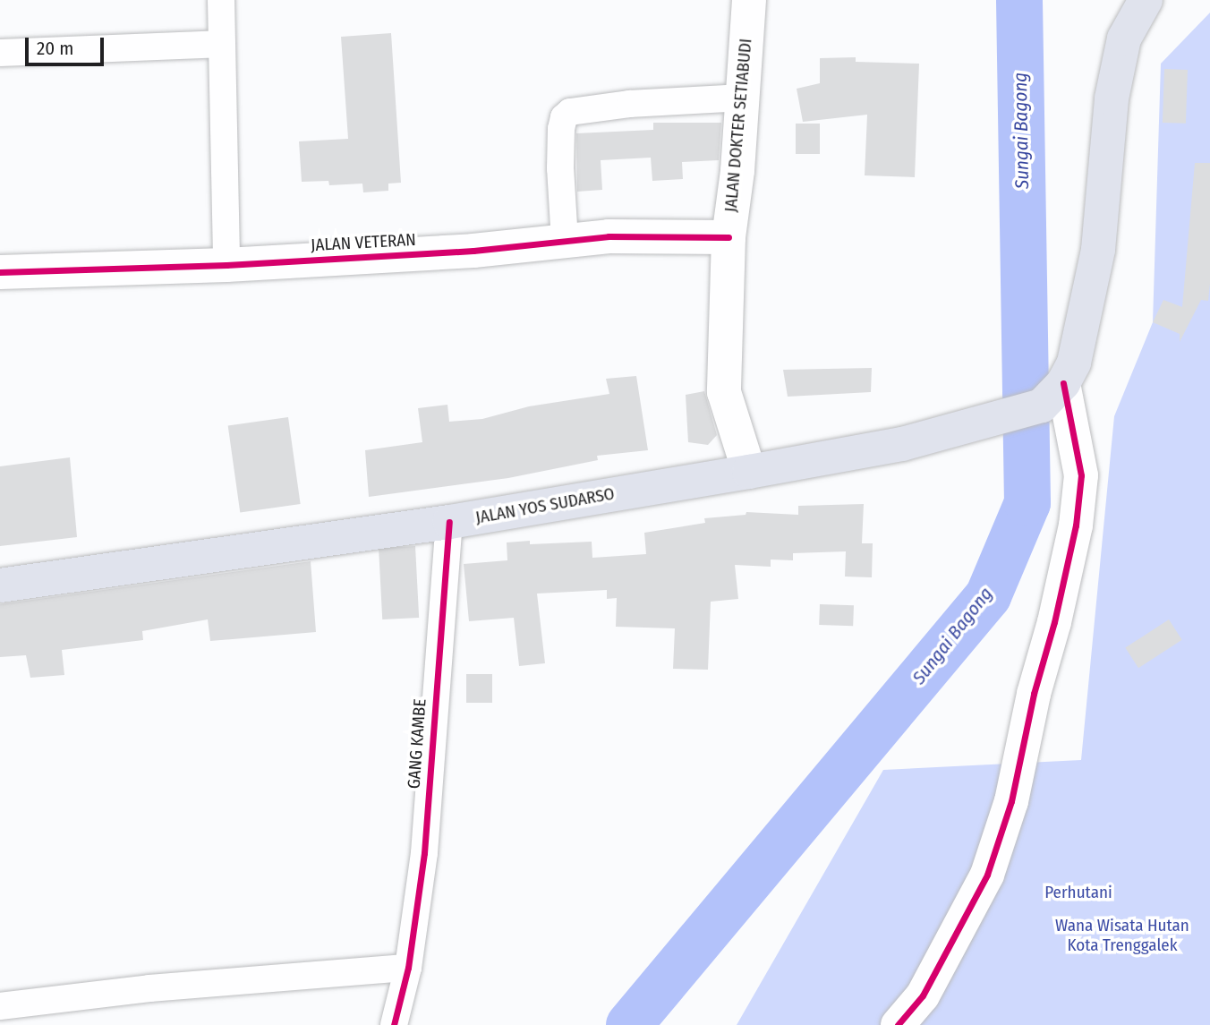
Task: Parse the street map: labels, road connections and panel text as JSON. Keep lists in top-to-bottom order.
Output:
{
  "streets": {
    "highway": ["JALAN YOS SUDARSO"],
    "street": ["JALAN DOKTER SETIABUDI", "JALAN VETERAN", "GANG KAMBE"]
  },
  "crossings": [
    ["JALAN DOKTER SETIABUDI", "JALAN VETERAN"],
    ["JALAN DOKTER SETIABUDI", "JALAN YOS SUDARSO"],
    ["JALAN YOS SUDARSO", "GANG KAMBE"]
  ],
  "water": ["Sungai Bagong"],
  "parks": ["Perhutani", "Wana Wisata Hutan Kota Trenggalek"],
  "scale_bar": "20 m"
}
